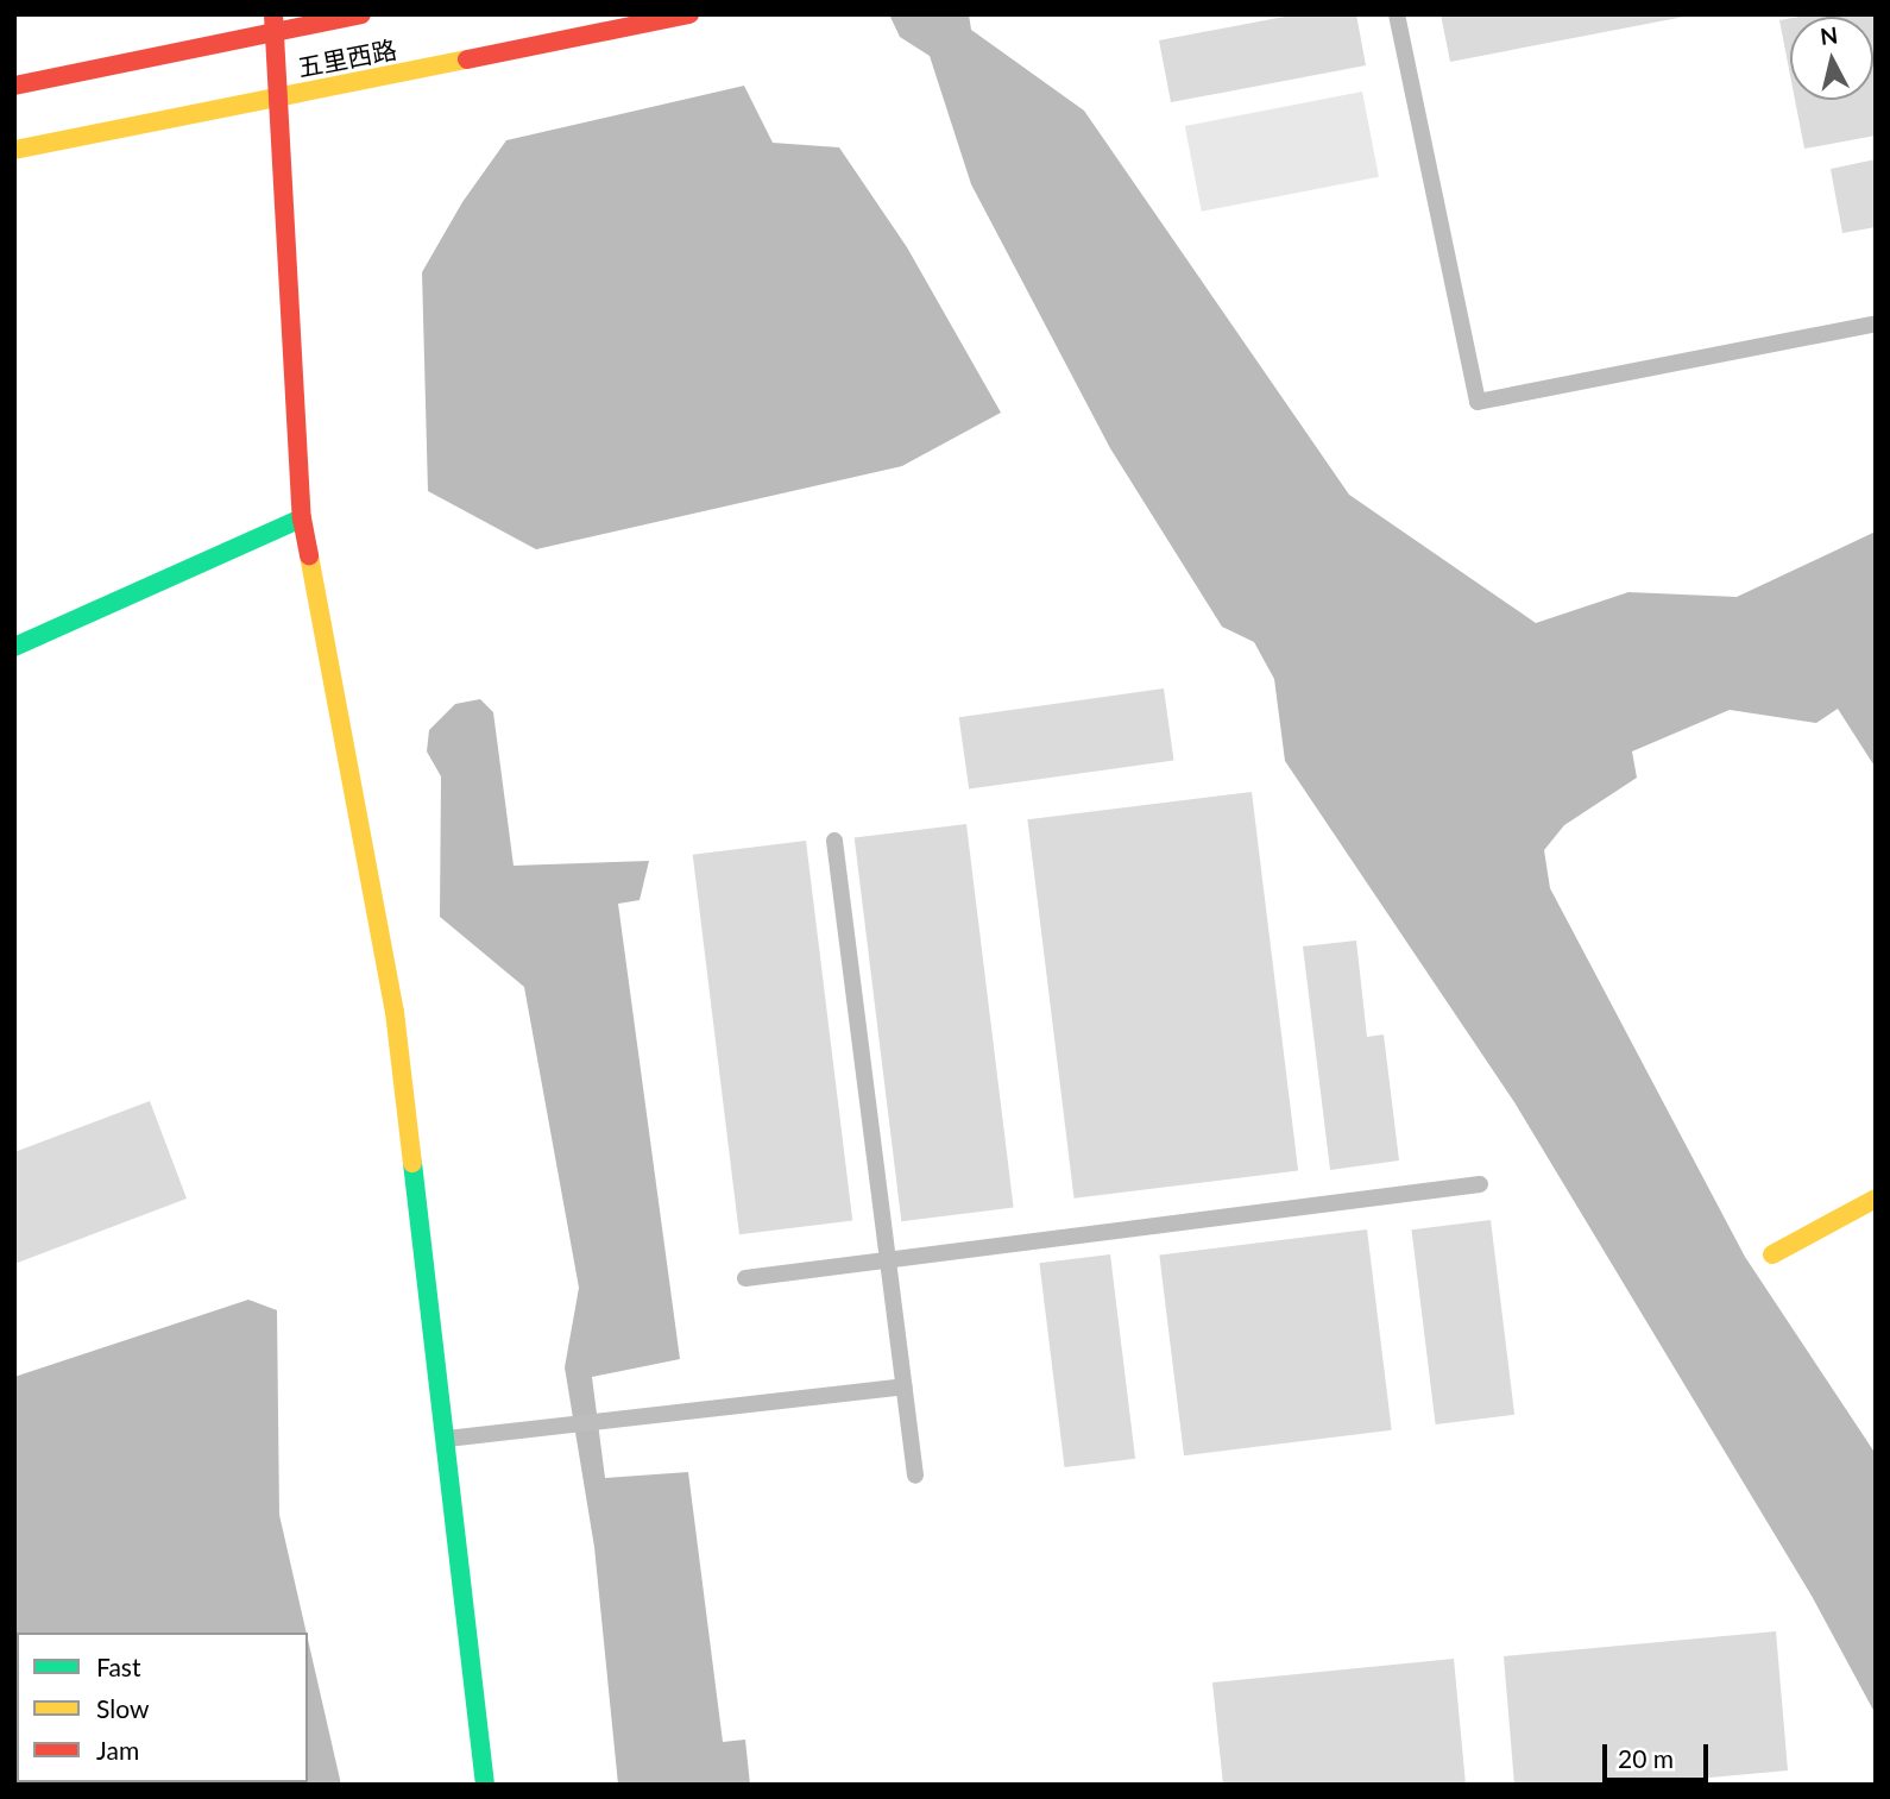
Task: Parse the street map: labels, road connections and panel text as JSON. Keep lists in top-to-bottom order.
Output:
{
  "streets": {
    "main road": ["五里西路"]
  },
  "legend": ["Fast", "Slow", "Jam"],
  "scale_bar": "20 m",
  "north": "top"
}
